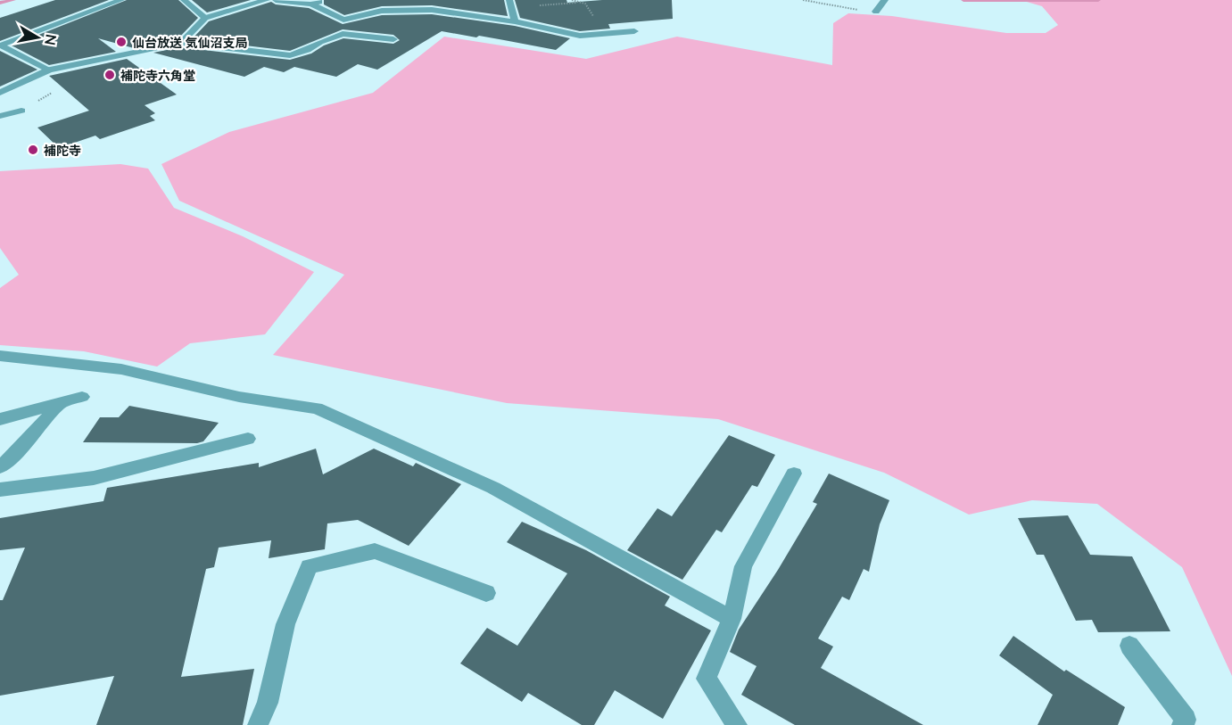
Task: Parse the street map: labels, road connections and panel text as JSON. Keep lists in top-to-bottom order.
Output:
{
  "places": ["仙台放送 気仙沼支局", "補陀寺六角堂", "補陀寺"],
  "north": "right"
}
